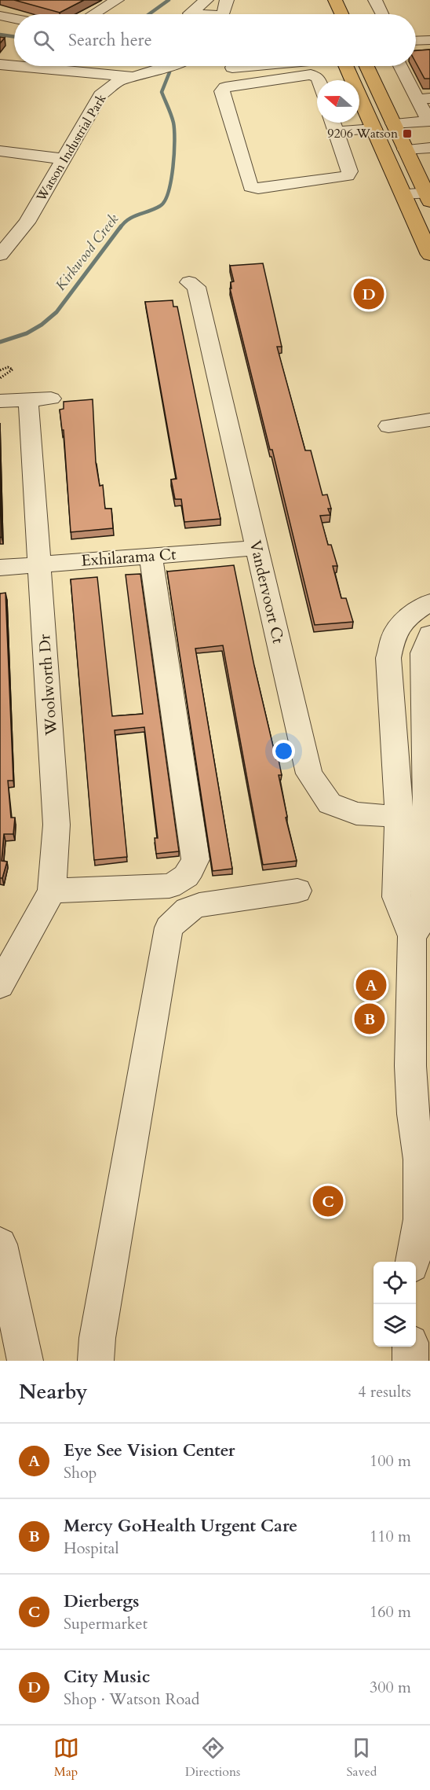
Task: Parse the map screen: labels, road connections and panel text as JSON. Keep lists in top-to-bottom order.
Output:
{
  "streets": {
    "street": [
      "Watson Industrial Park",
      "Exhilarama Ct",
      "Vandervoort Ct",
      "Woolworth Dr"
    ]
  },
  "crossings": [
    ["Exhilarama Ct", "Vandervoort Ct"],
    ["Exhilarama Ct", "Woolworth Dr"]
  ],
  "water": ["Kirkwood Creek"],
  "places": {
    "transit": ["9206 Watson"]
  },
  "north": "left",
  "page": {
    "search": "Search here",
    "pins": [
      "D",
      "A",
      "B",
      "C"
    ],
    "heading": ["Nearby", "4 results"],
    "list": [
      {
        "mark": "A",
        "name": "Eye See Vision Center",
        "note": "Shop",
        "value": "100 m"
      },
      {
        "mark": "B",
        "name": "Mercy GoHealth Urgent Care",
        "note": "Hospital",
        "value": "110 m"
      },
      {
        "mark": "C",
        "name": "Dierbergs",
        "note": "Supermarket",
        "value": "160 m"
      },
      {
        "mark": "D",
        "name": "City Music",
        "note": "Shop · Watson Road",
        "value": "300 m"
      }
    ],
    "nav": ["Map", "Directions", "Saved"]
  }
}
